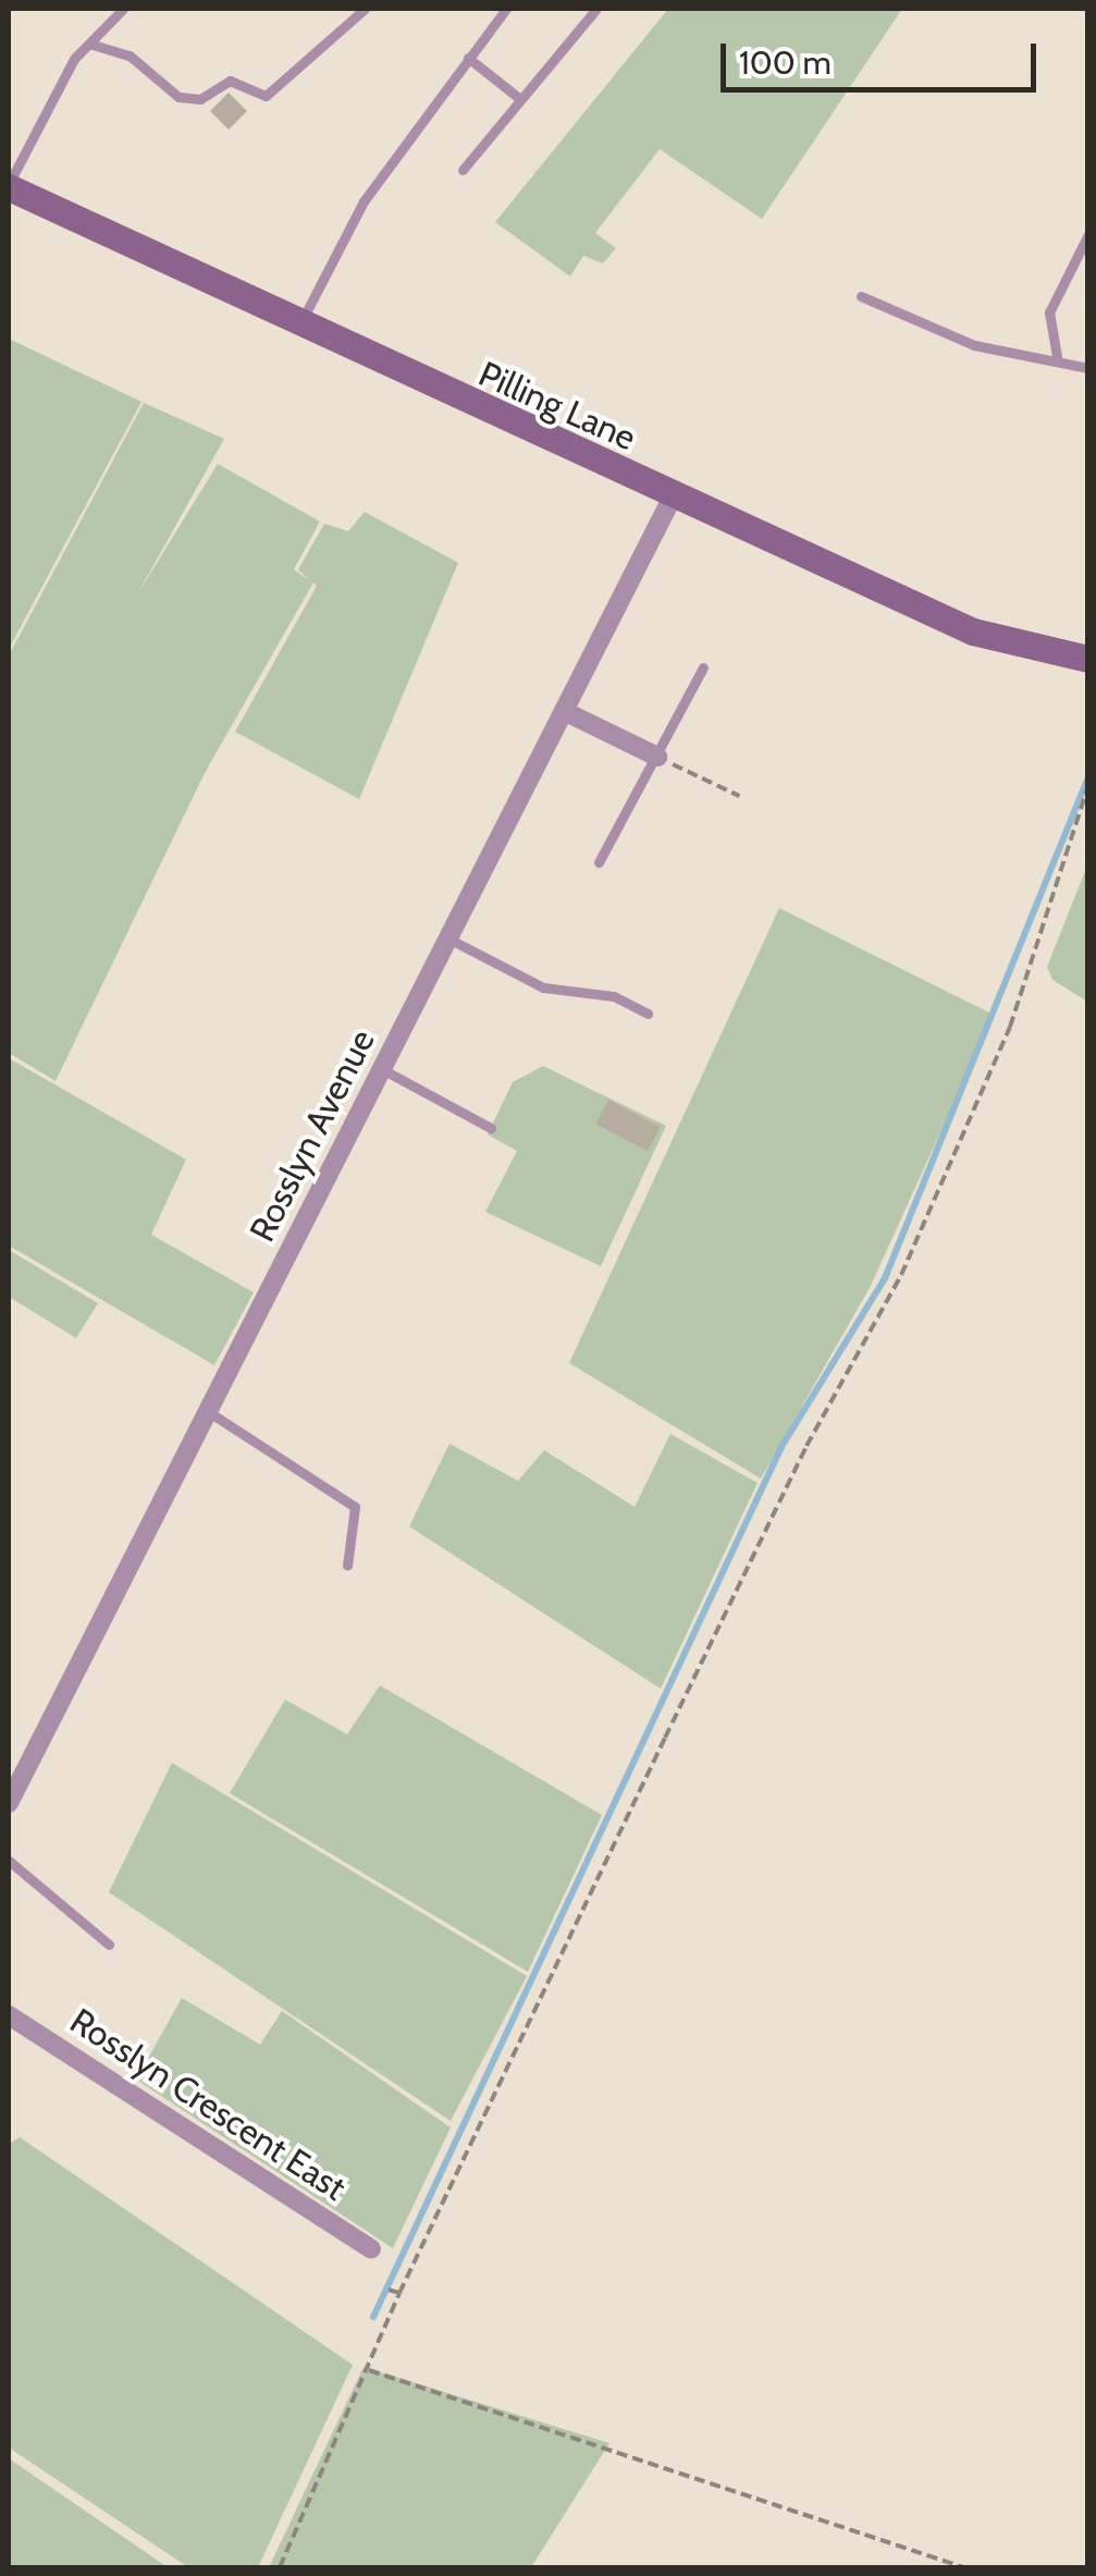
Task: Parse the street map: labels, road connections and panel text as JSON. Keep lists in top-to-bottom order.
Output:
{
  "streets": {
    "street": ["Pilling Lane", "Rosslyn Avenue", "Rosslyn Crescent East"]
  },
  "crossings": [
    ["Pilling Lane", "Rosslyn Avenue"]
  ],
  "scale_bar": "100 m"
}
